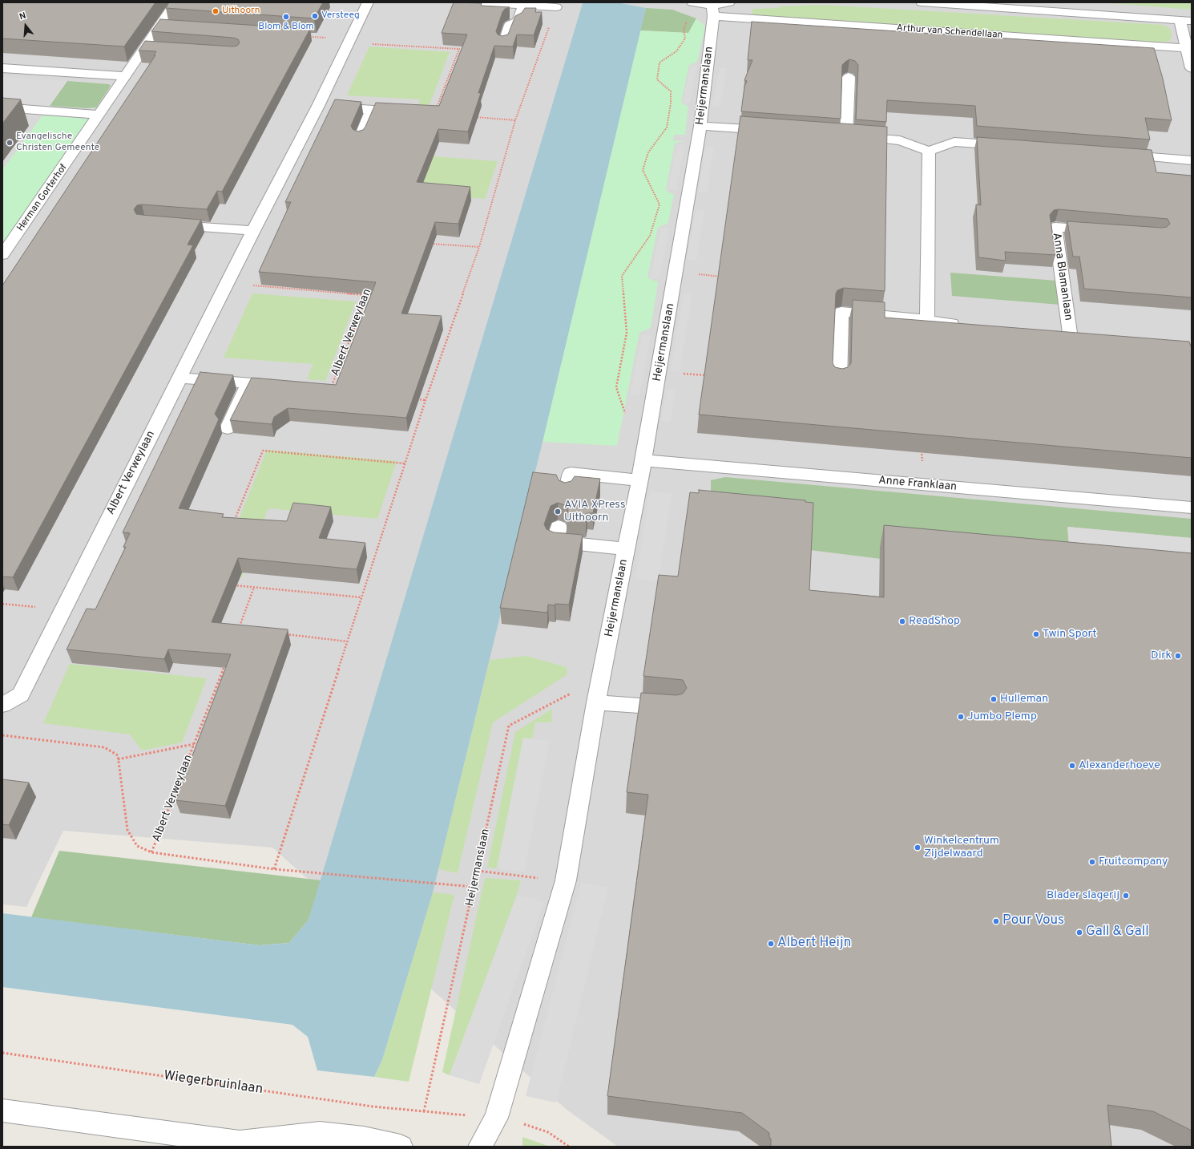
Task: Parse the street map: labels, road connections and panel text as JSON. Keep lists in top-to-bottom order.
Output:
{
  "streets": {
    "street": [
      "Arthur van Schendellaan",
      "Heijermanslaan",
      "Herman Gorterhof",
      "Anna Blamanlaan",
      "Albert Verweylaan",
      "Anne Franklaan"
    ],
    "path": ["Wiegerbruinlaan"]
  },
  "crossings": [
    ["Arthur van Schendellaan", "Heijermanslaan"],
    ["Heijermanslaan", "Anne Franklaan"],
    ["Heijermanslaan", "Wiegerbruinlaan"]
  ],
  "places": [
    "Uithoorn",
    "Versteeg",
    "Blom & Blom",
    "Evangelische Christen Gemeente",
    "AVIA XPress Uithoorn",
    "ReadShop",
    "Twin Sport",
    "Dirk",
    "Hulleman",
    "Jumbo Plemp",
    "Alexanderhoeve",
    "Winkelcentrum Zijdelwaard",
    "Fruitcompany",
    "Blader slagerij",
    "Pour Vous",
    "Gall & Gall",
    "Albert Heijn"
  ],
  "north": "top"
}
